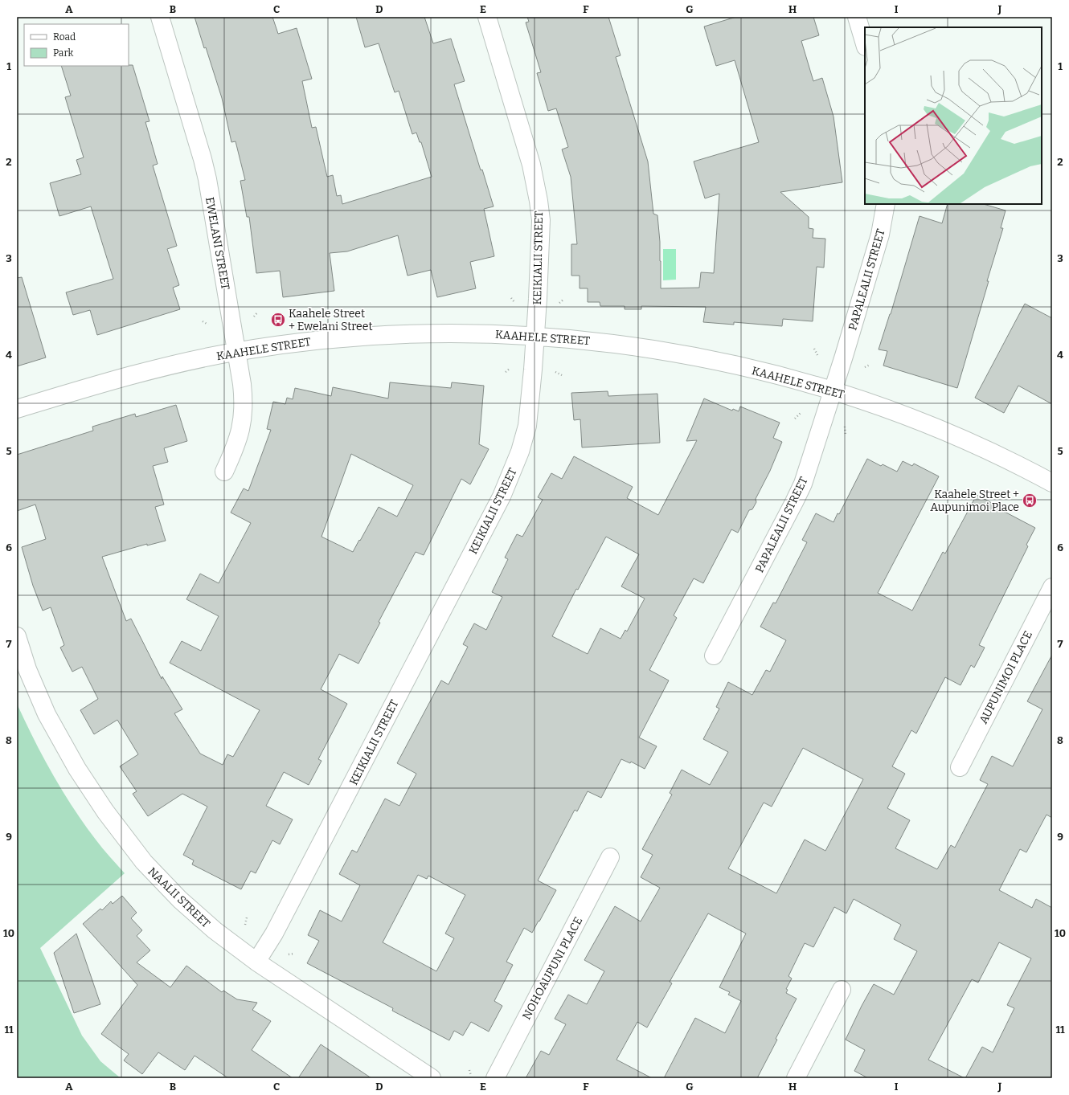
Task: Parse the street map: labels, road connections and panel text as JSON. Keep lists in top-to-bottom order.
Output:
{
  "streets": {
    "street": [
      "EWELANI STREET",
      "KEIKIALII STREET",
      "PAPALEALII STREET",
      "KAAHELE STREET",
      "AUPUNIMOI PLACE",
      "NAALII STREET",
      "NOHOAUPUNI PLACE"
    ]
  },
  "crossings": [
    ["EWELANI STREET", "KAAHELE STREET"],
    ["KEIKIALII STREET", "KAAHELE STREET"],
    ["KEIKIALII STREET", "NAALII STREET"],
    ["PAPALEALII STREET", "KAAHELE STREET"]
  ],
  "places": {
    "bus stop": ["Kaahele Street + Ewelani Street", "Kaahele Street + Aupunimoi Place"]
  },
  "legend": ["Road", "Park"],
  "grid": {
    "columns": [
      "A",
      "B",
      "C",
      "D",
      "E",
      "F",
      "G",
      "H",
      "I",
      "J"
    ],
    "rows": [
      "1",
      "2",
      "3",
      "4",
      "5",
      "6",
      "7",
      "8",
      "9",
      "10",
      "11"
    ]
  }
}
